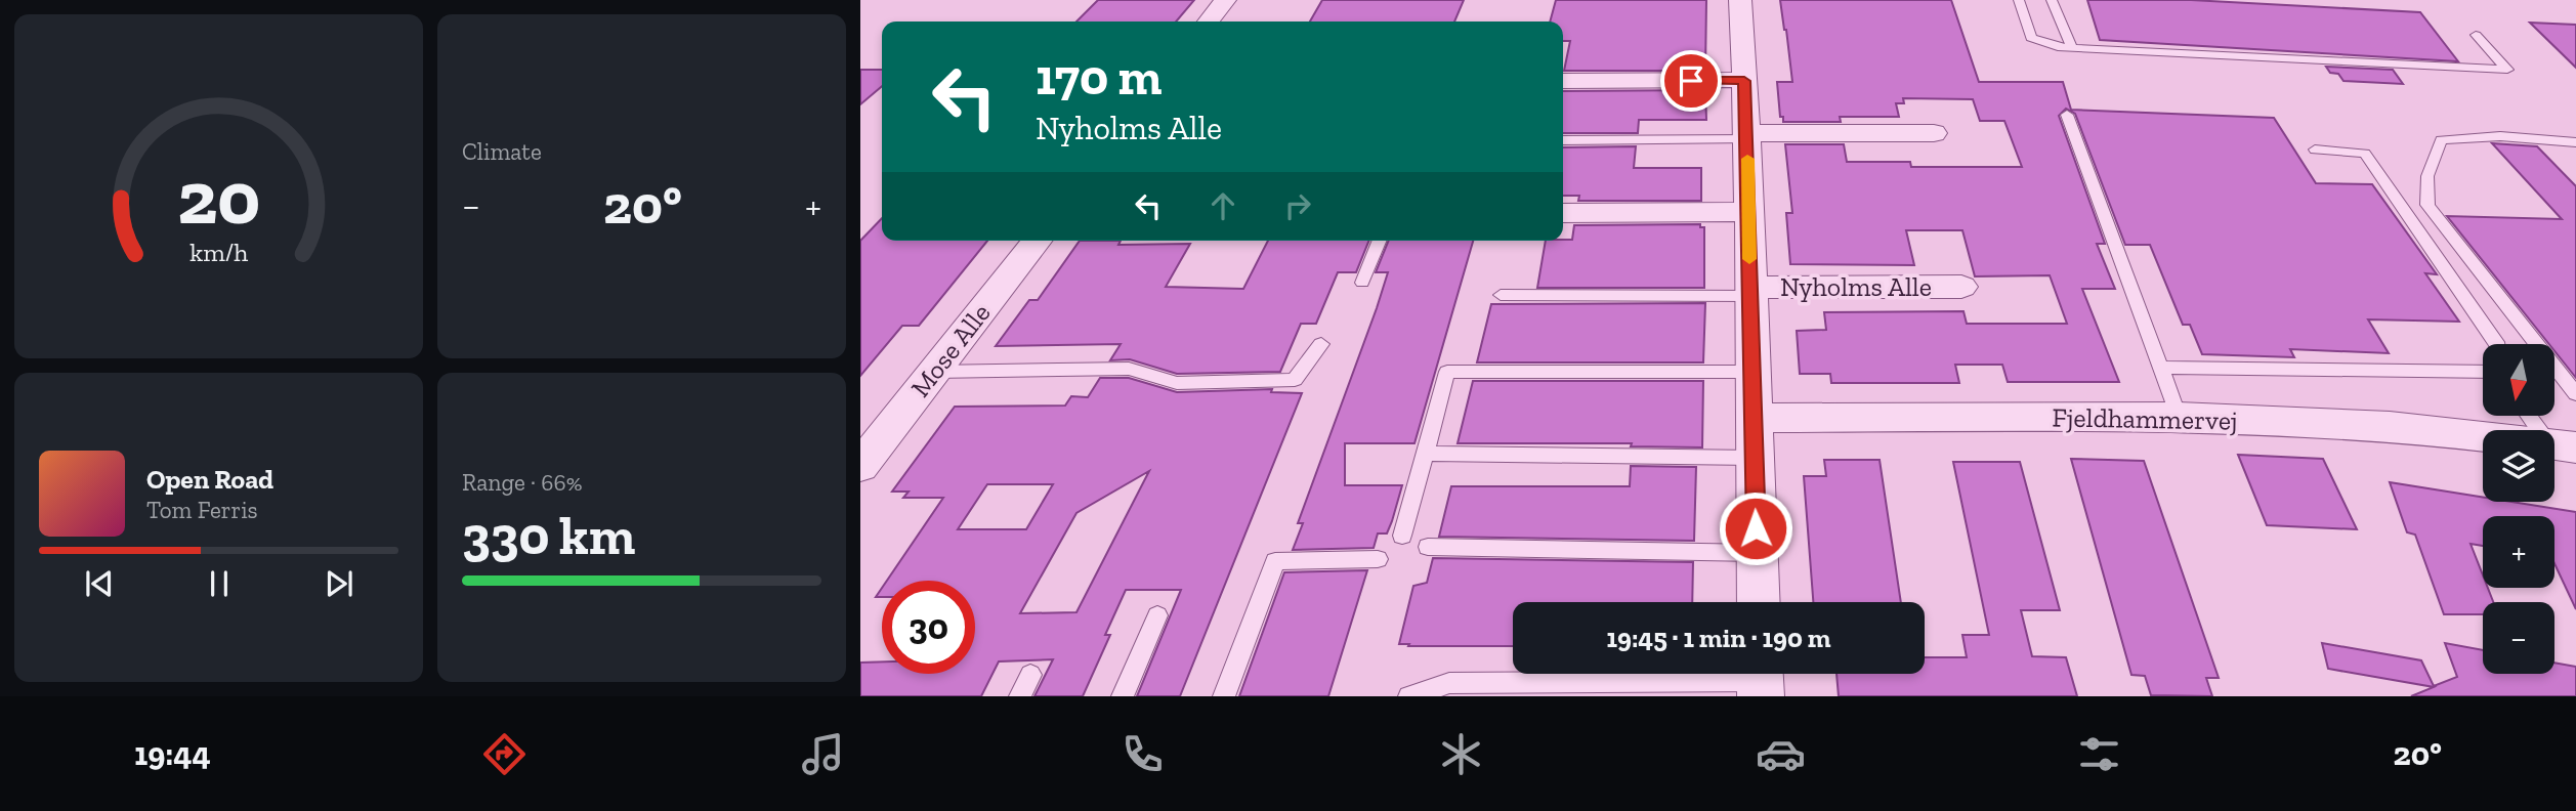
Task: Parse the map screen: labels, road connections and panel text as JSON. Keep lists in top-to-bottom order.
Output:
{
  "streets": {
    "street": ["Nyholms Alle", "Mose Alle", "Fjeldhammervej"]
  },
  "crossings": [
    ["Nyholms Alle", "Fjeldhammervej"]
  ],
  "north": "bottom",
  "page": {
    "tile": [
      "Climate",
      ["Range · 66%", "330 km"]
    ],
    "turn": ["170 m", "Nyholms Alle"],
    "heat": ["−", "20°", "+"],
    "map_buttons": ["+", "−"],
    "song": ["Open Road", "Tom Ferris"],
    "limit": "30",
    "trip": "19:45 · 1 min · 190 m",
    "tabs": ["19:44", "20°"],
    "gauge": ["20", "km/h"]
  }
}
